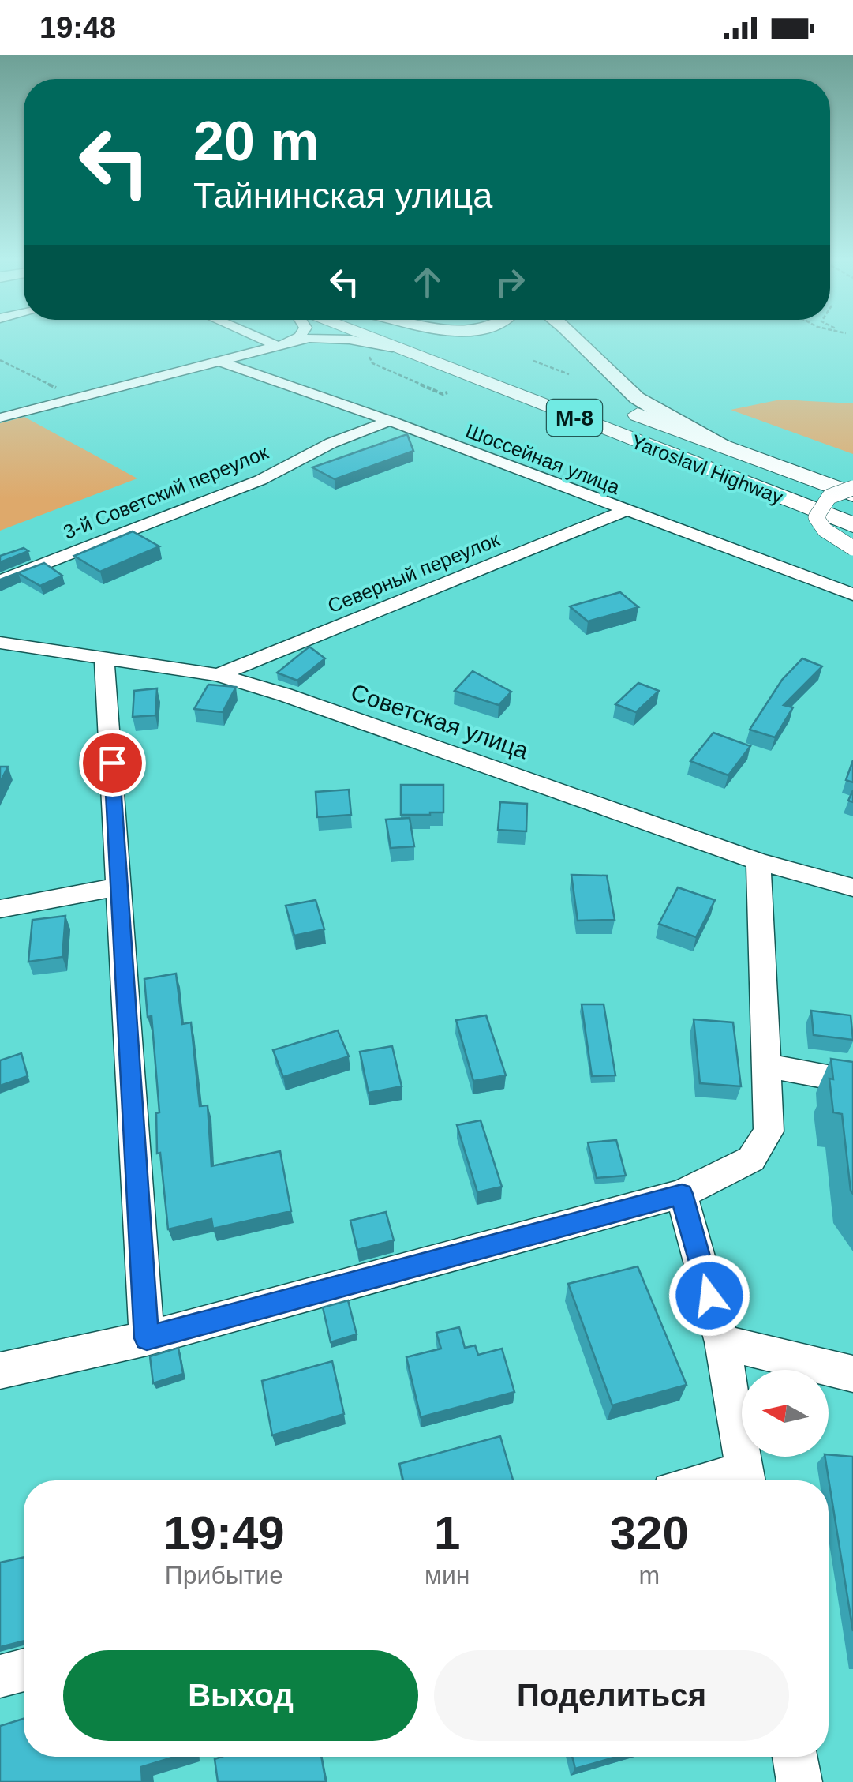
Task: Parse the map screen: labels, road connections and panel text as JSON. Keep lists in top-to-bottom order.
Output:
{
  "streets": {
    "highway": ["М-8", "Yaroslavl Highway"],
    "street": [
      "Шоссейная улица",
      "3-й Советский переулок",
      "Северный переулок",
      "Советская улица"
    ]
  },
  "crossings": [
    ["Шоссейная улица", "3-й Советский переулок"],
    ["Шоссейная улица", "Северный переулок"],
    ["Северный переулок", "Советская улица"]
  ],
  "north": "left",
  "page": {
    "status": "19:48",
    "turn": ["20 m", "Тайнинская улица"],
    "eta": [
      "19:49",
      "Прибытие",
      "1",
      "мин",
      "320",
      "m"
    ],
    "buttons": ["Выход", "Поделиться"]
  }
}
